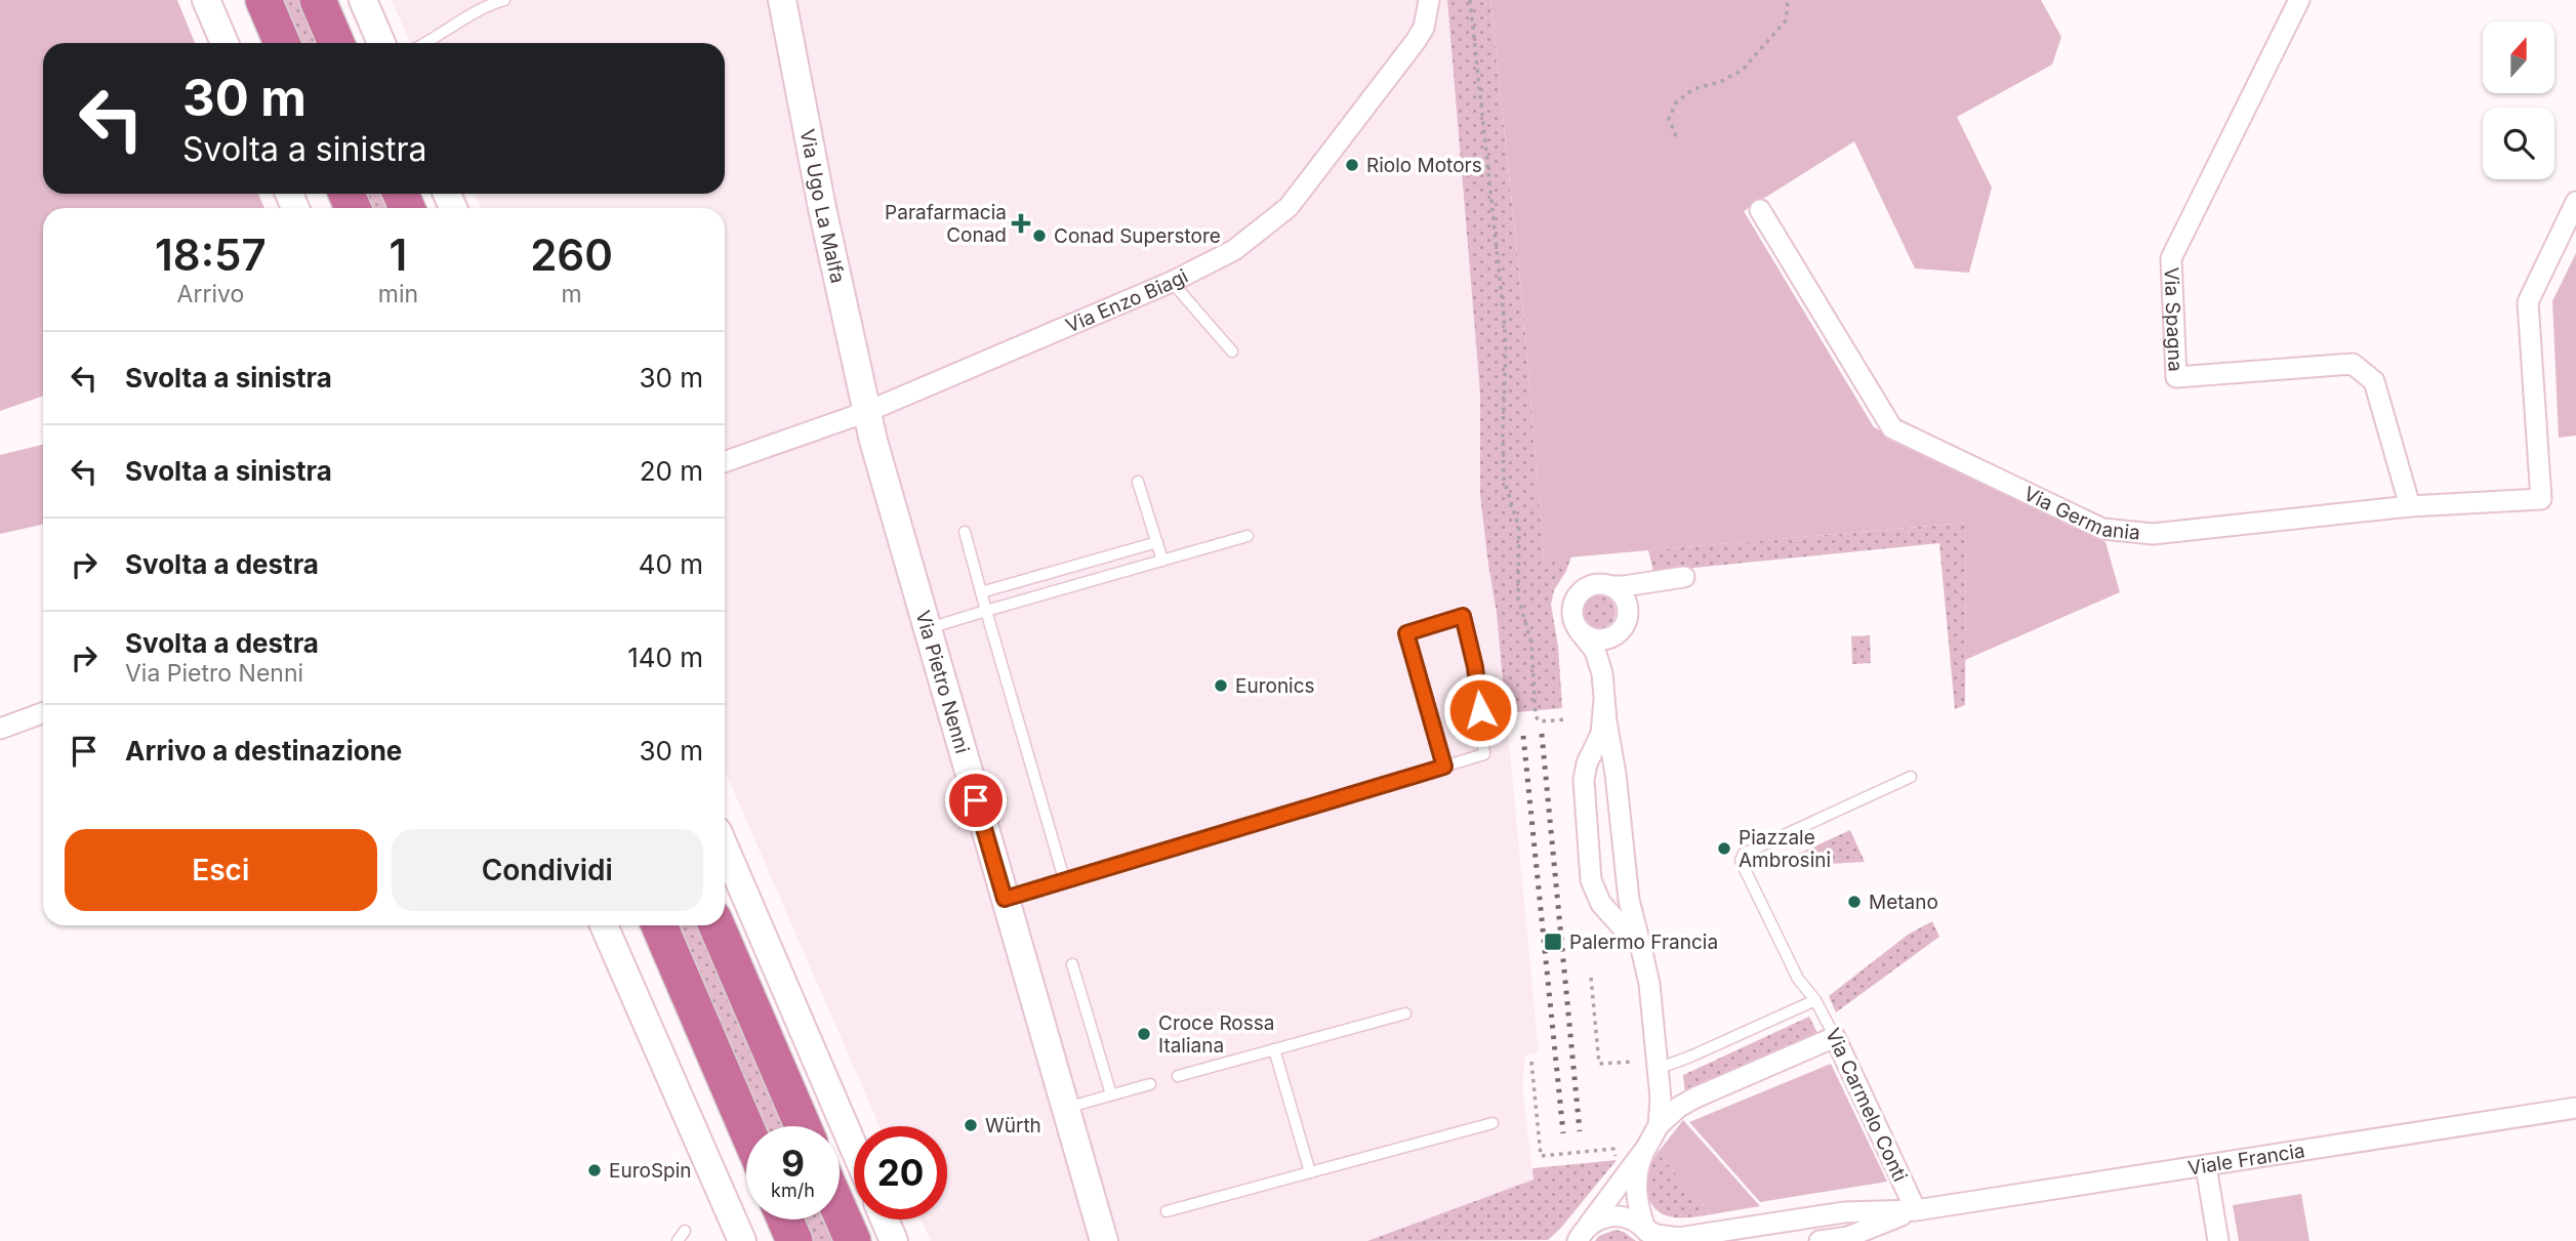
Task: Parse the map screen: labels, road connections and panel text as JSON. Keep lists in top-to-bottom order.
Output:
{
  "streets": {
    "street": [
      "Via Ugo La Malfa",
      "Via Enzo Biagi",
      "Via Spagna",
      "Via Germania",
      "Via Pietro Nenni",
      "Via Carmelo Conti",
      "Viale Francia"
    ]
  },
  "crossings": [
    ["Via Ugo La Malfa", "Via Enzo Biagi"],
    ["Via Ugo La Malfa", "Via Pietro Nenni"],
    ["Via Enzo Biagi", "Via Pietro Nenni"],
    ["Via Spagna", "Via Germania"],
    ["Via Carmelo Conti", "Viale Francia"]
  ],
  "places": {
    "other": [
      "Riolo Motors",
      "Conad Superstore",
      "Euronics",
      "Piazzale Ambrosini",
      "Metano",
      "Croce Rossa Italiana",
      "Würth",
      "EuroSpin"
    ],
    "health": ["Parafarmacia Conad"],
    "transit": ["Palermo Francia"]
  },
  "north": "top",
  "page": {
    "turn": ["30 m", "Svolta a sinistra"],
    "eta": [
      "18:57",
      "Arrivo",
      "1",
      "min",
      "260",
      "m"
    ],
    "list": [
      {
        "name": "Svolta a sinistra",
        "value": "30 m"
      },
      {
        "name": "Svolta a sinistra",
        "value": "20 m"
      },
      {
        "name": "Svolta a destra",
        "value": "40 m"
      },
      {
        "name": "Svolta a destra",
        "note": "Via Pietro Nenni",
        "value": "140 m"
      },
      {
        "name": "Arrivo a destinazione",
        "value": "30 m"
      }
    ],
    "buttons": ["Esci", "Condividi"],
    "speed": "9 km/h",
    "limit": "20"
  }
}
